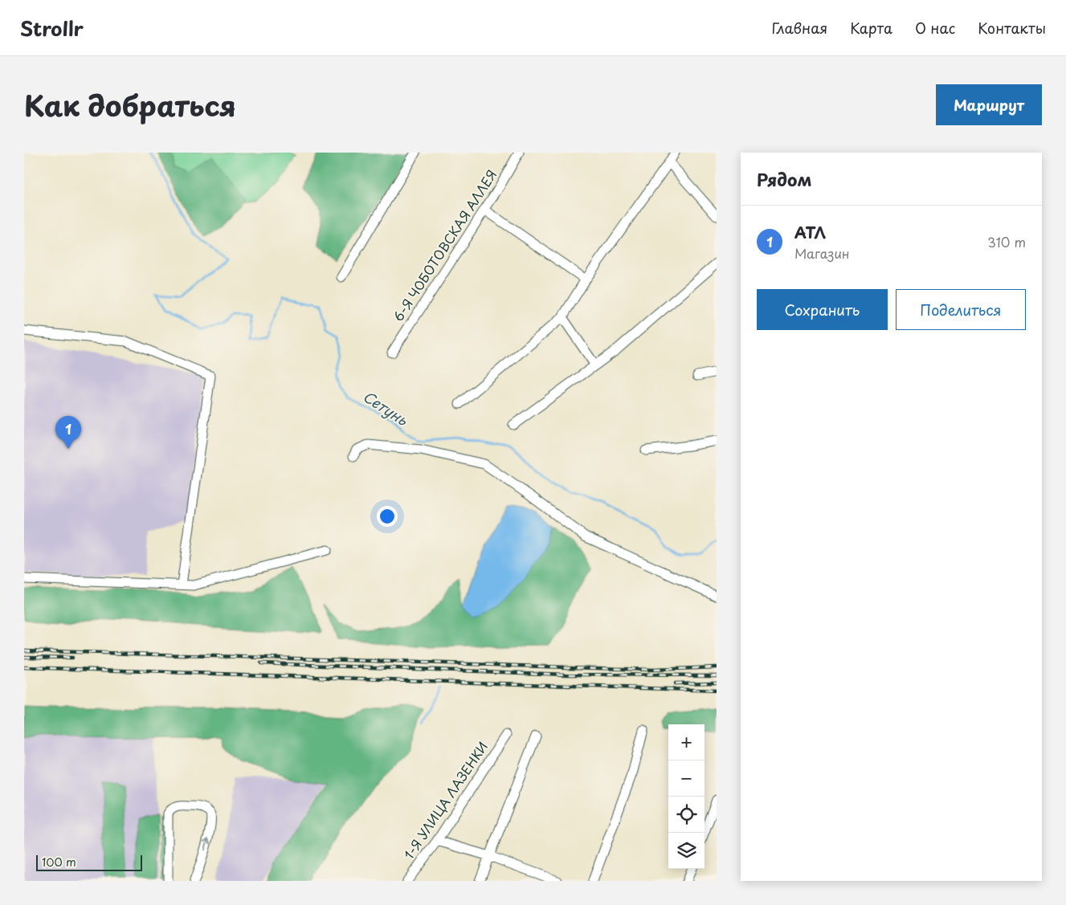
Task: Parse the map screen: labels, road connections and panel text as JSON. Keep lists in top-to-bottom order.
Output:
{
  "streets": {
    "street": ["6-Я ЧОБОТОВСКАЯ АЛЛЕЯ", "1-Я УЛИЦА ЛАЗЕНКИ"]
  },
  "water": ["Сетунь"],
  "scale_bar": "100 m",
  "page": {
    "header": "Strollr",
    "nav": [
      "Главная",
      "Карта",
      "О нас",
      "Контакты"
    ],
    "title": "Как добраться",
    "buttons": [
      "Маршрут",
      ["Сохранить", "Поделиться"]
    ],
    "heading": "Рядом",
    "list": [
      {
        "mark": "1",
        "name": "АТЛ",
        "note": "Магазин",
        "value": "310 m"
      }
    ],
    "pins": "1",
    "map_buttons": ["+", "−"],
    "scale": "100 m"
  }
}
